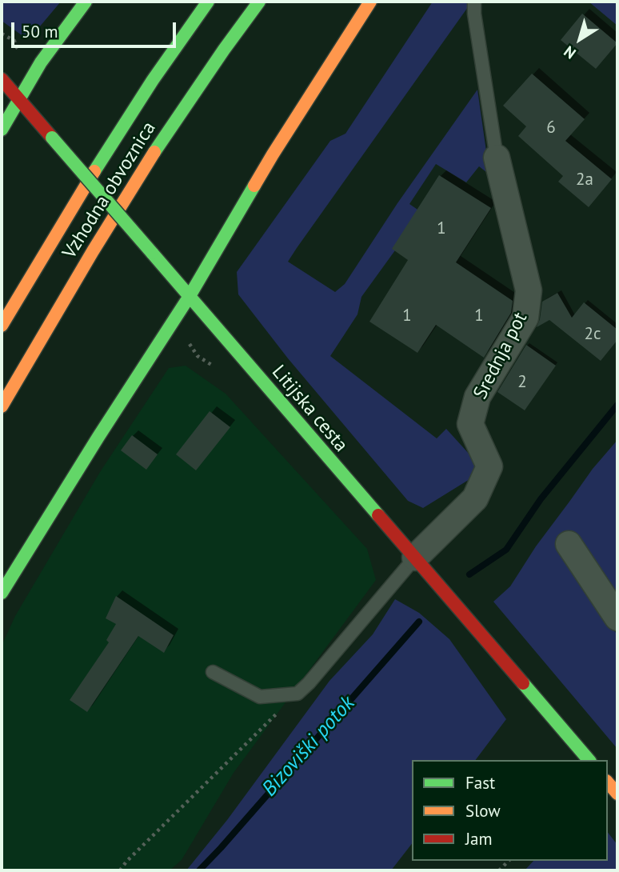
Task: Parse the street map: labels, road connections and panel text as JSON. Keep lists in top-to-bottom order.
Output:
{
  "streets": {
    "main road": ["Vzhodna obvoznica", "Litijska cesta"],
    "street": ["Srednja pot"]
  },
  "crossings": [
    ["Srednja pot", "Litijska cesta"]
  ],
  "water": ["Bizoviški potok"],
  "house_numbers": [
    "6",
    "2a",
    "1",
    "1",
    "1",
    "2c",
    "2"
  ],
  "legend": ["Fast", "Slow", "Jam"],
  "scale_bar": "50 m",
  "north": "bottom left"
}
